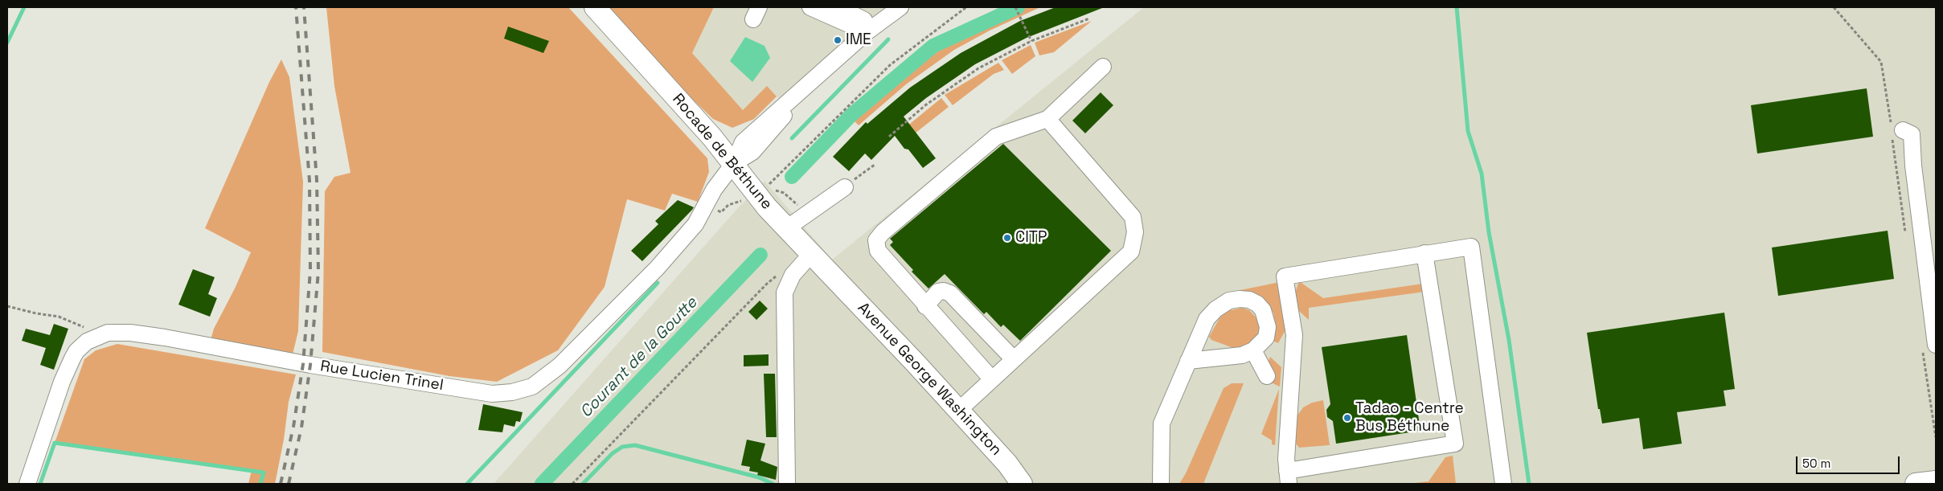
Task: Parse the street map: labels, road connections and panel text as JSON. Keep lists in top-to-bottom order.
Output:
{
  "streets": {
    "main road": ["Rocade de Béthune", "Avenue George Washington"],
    "street": ["Rue Lucien Trinel"]
  },
  "crossings": [
    ["Rocade de Béthune", "Rue Lucien Trinel"],
    ["Rocade de Béthune", "Avenue George Washington"]
  ],
  "water": ["Courant de la Goutte"],
  "places": ["IME", "CITP", "Tadao - Centre Bus Béthune"],
  "scale_bar": "50 m"
}
